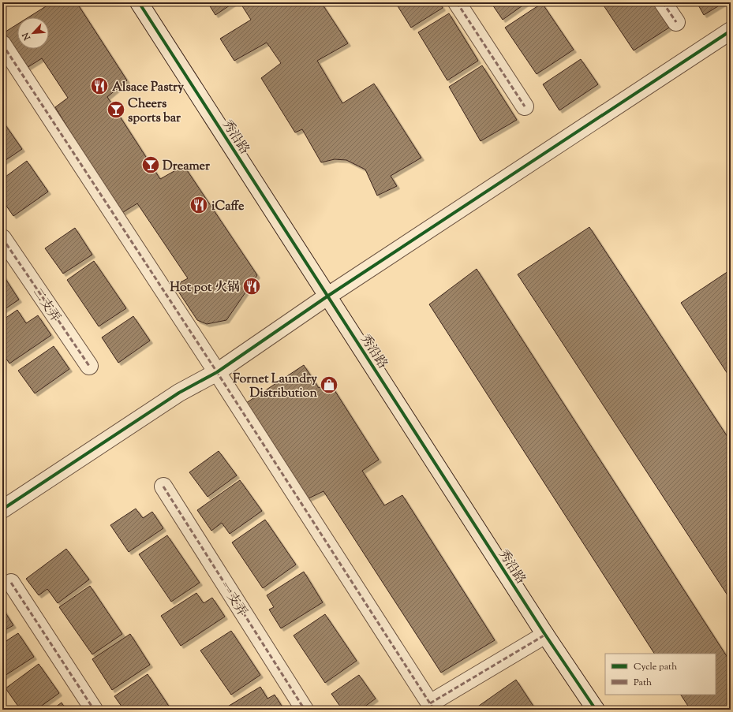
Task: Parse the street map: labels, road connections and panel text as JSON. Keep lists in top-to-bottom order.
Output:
{
  "streets": {
    "street": ["秀沿路", "二支弄", "一支弄"]
  },
  "places": {
    "restaurant": ["Alsace Pastry", "iCaffe", "Hot pot 火锅"],
    "bar": ["Cheers sports bar", "Dreamer"],
    "shop": ["Fornet Laundry Distribution"]
  },
  "legend": ["Cycle path", "Path"],
  "north": "bottom left"
}
